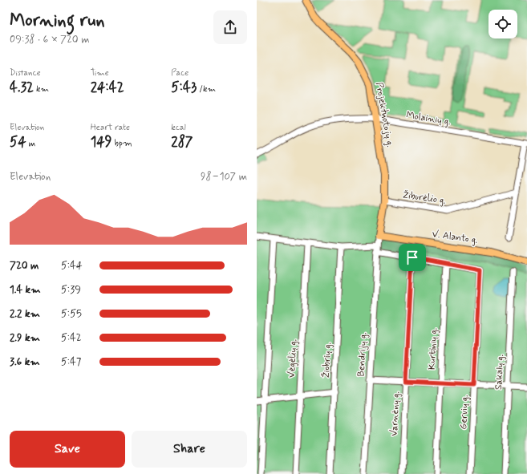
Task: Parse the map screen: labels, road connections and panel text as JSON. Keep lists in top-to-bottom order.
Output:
{
  "streets": {
    "main road": ["Projektuotojų g.", "V. Alanto g."],
    "street": [
      "Molainių g.",
      "Žiburėlio g.",
      "Kurtinių g.",
      "Bendrijų g.",
      "Vėgėlių g.",
      "Žiobrių g.",
      "Sakalų g.",
      "Gervių g.",
      "Varnėnų g."
    ]
  },
  "crossings": [
    ["Projektuotojų g.", "Molainių g."],
    ["Projektuotojų g.", "Žiburėlio g."],
    ["Projektuotojų g.", "V. Alanto g."],
    ["Projektuotojų g.", "Bendrijų g."],
    ["V. Alanto g.", "Bendrijų g."],
    ["Kurtinių g.", "Gervių g."],
    ["Bendrijų g.", "Gervių g."],
    ["Vėgėlių g.", "Gervių g."],
    ["Žiobrių g.", "Gervių g."],
    ["Gervių g.", "Varnėnų g."]
  ],
  "page": {
    "heading": ["Morning run", "09:38 · 6 × 720 m"],
    "stats": [
      ["Distance", "4.32 km"],
      ["Time", "24:42"],
      ["Pace", "5:43 /km"],
      ["Elevation", "54 m"],
      ["Heart rate", "149 bpm"],
      ["kcal", "287"]
    ],
    "chart": ["Elevation", "98–107 m"],
    "list": [
      {
        "name": "720 m",
        "note": "5:44"
      },
      {
        "name": "1.4 km",
        "note": "5:39"
      },
      {
        "name": "2.2 km",
        "note": "5:55"
      },
      {
        "name": "2.9 km",
        "note": "5:42"
      },
      {
        "name": "3.6 km",
        "note": "5:47"
      }
    ],
    "buttons": ["Save", "Share"]
  }
}
